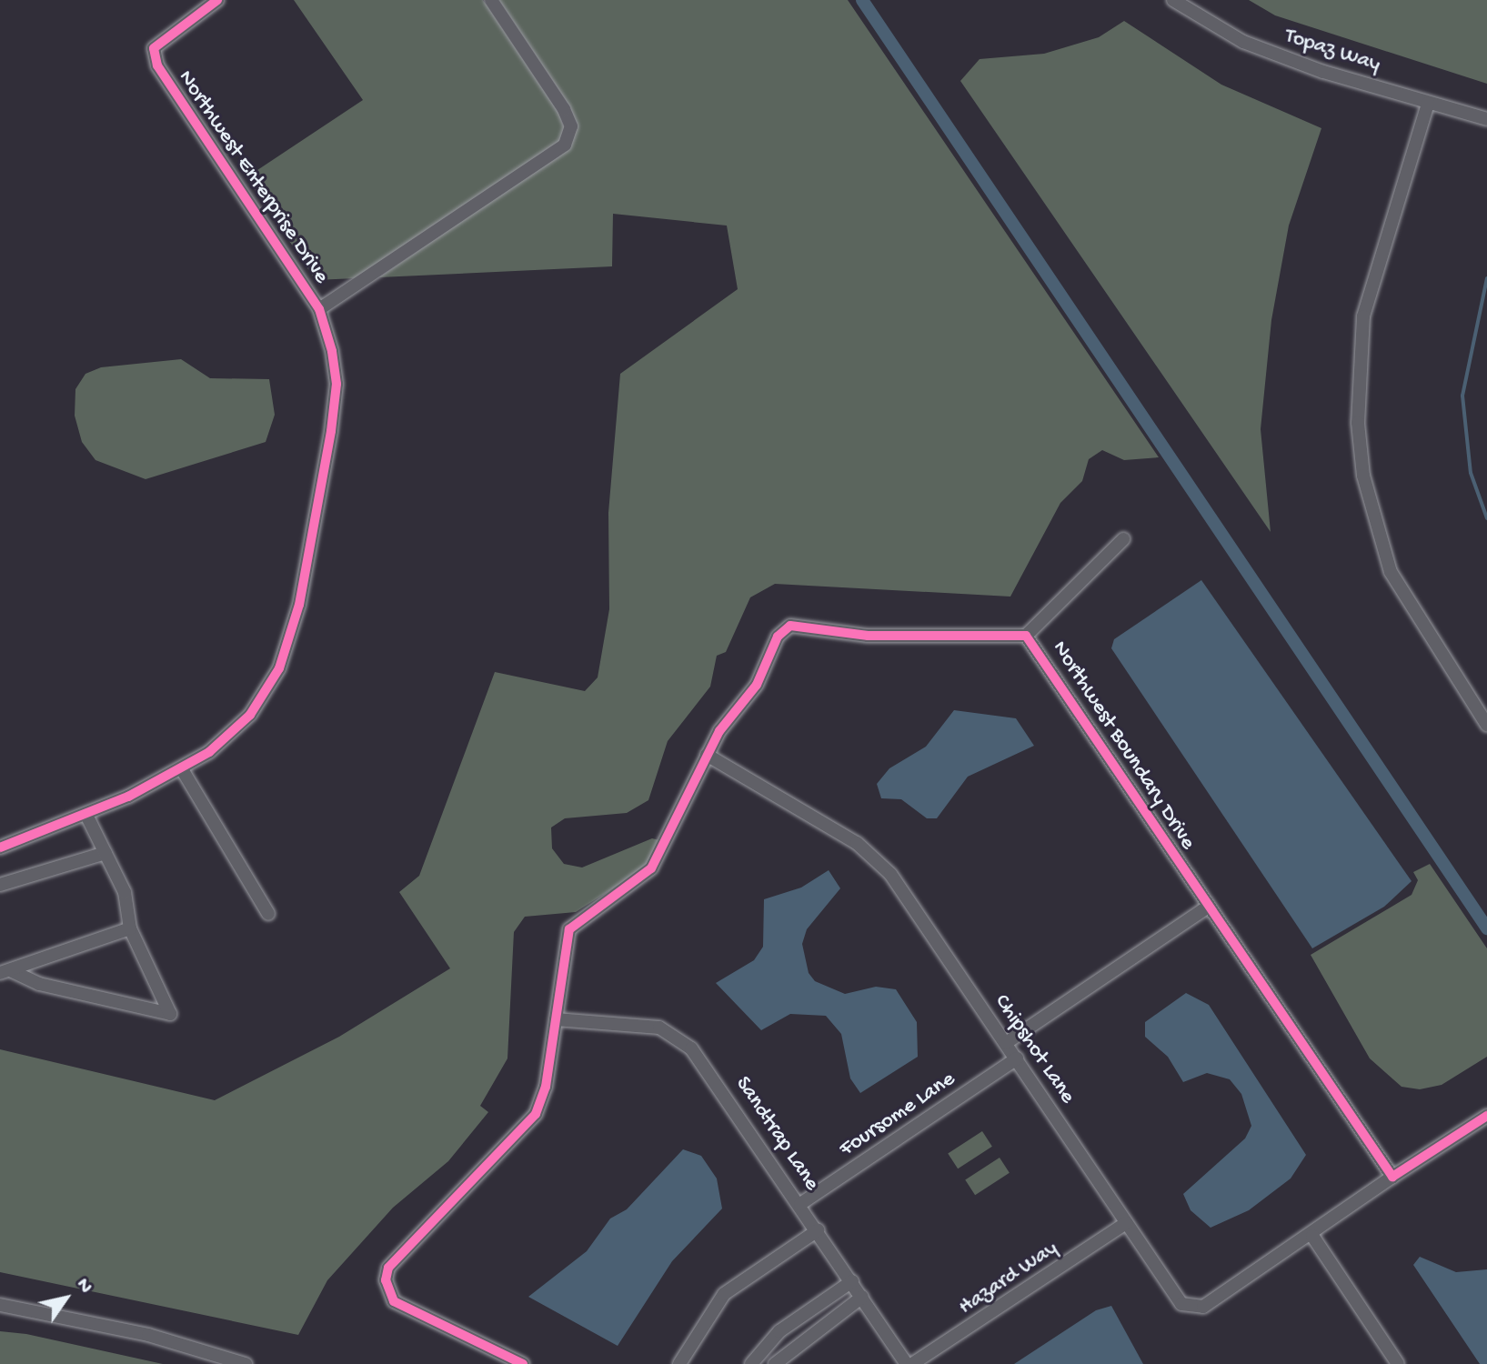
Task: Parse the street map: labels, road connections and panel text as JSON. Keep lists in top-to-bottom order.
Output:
{
  "streets": {
    "street": [
      "Topaz Way",
      "Northwest Enterprise Drive",
      "Northwest Boundary Drive",
      "Chipshot Lane",
      "Foursome Lane",
      "Sandtrap Lane",
      "Hazard Way"
    ]
  },
  "crossings": [
    ["Northwest Boundary Drive", "Chipshot Lane"],
    ["Northwest Boundary Drive", "Sandtrap Lane"],
    ["Chipshot Lane", "Foursome Lane"],
    ["Chipshot Lane", "Hazard Way"],
    ["Foursome Lane", "Sandtrap Lane"]
  ],
  "north": "top right"
}
